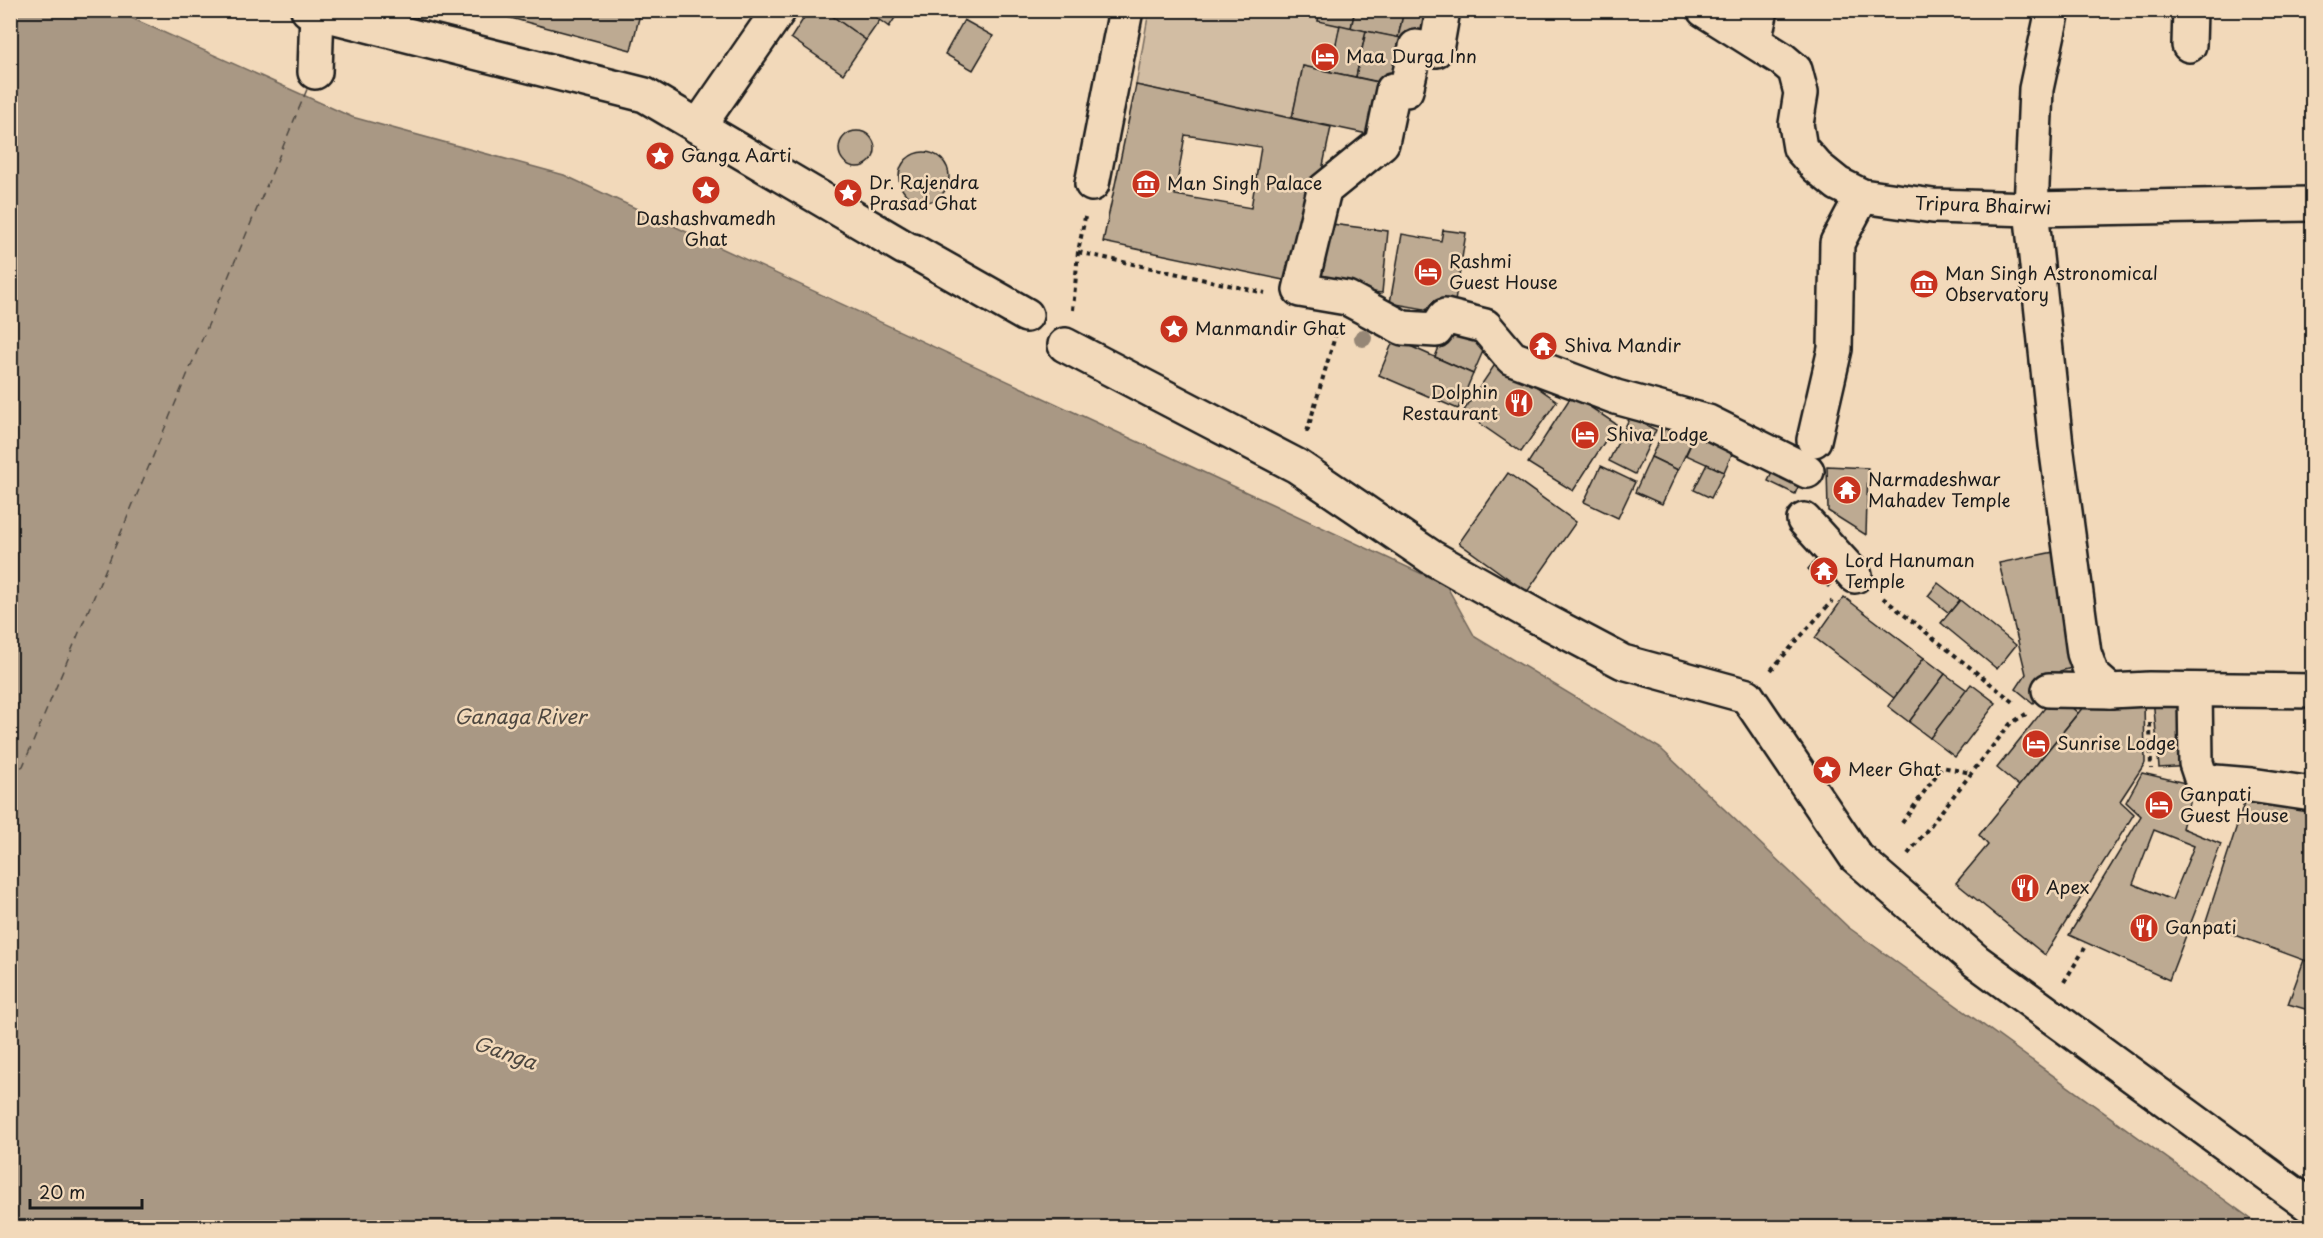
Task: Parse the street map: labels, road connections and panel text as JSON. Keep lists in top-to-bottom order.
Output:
{
  "streets": {
    "street": ["Tripura Bhairwi"]
  },
  "water": ["Ganaga River", "Ganga"],
  "places": {
    "hotel": [
      "Maa Durga Inn",
      "Rashmi Guest House",
      "Shiva Lodge",
      "Sunrise Lodge",
      "Ganpati Guest House"
    ],
    "place": [
      "Ganga Aarti",
      "Dashashvamedh Ghat",
      "Dr. Rajendra Prasad Ghat",
      "Manmandir Ghat",
      "Meer Ghat"
    ],
    "museum": ["Man Singh Palace", "Man Singh Astronomical Observatory"],
    "temple": ["Shiva Mandir", "Narmadeshwar Mahadev Temple", "Lord Hanuman Temple"],
    "restaurant": ["Dolphin Restaurant", "Apex", "Ganpati"]
  },
  "scale_bar": "20 m"
}
